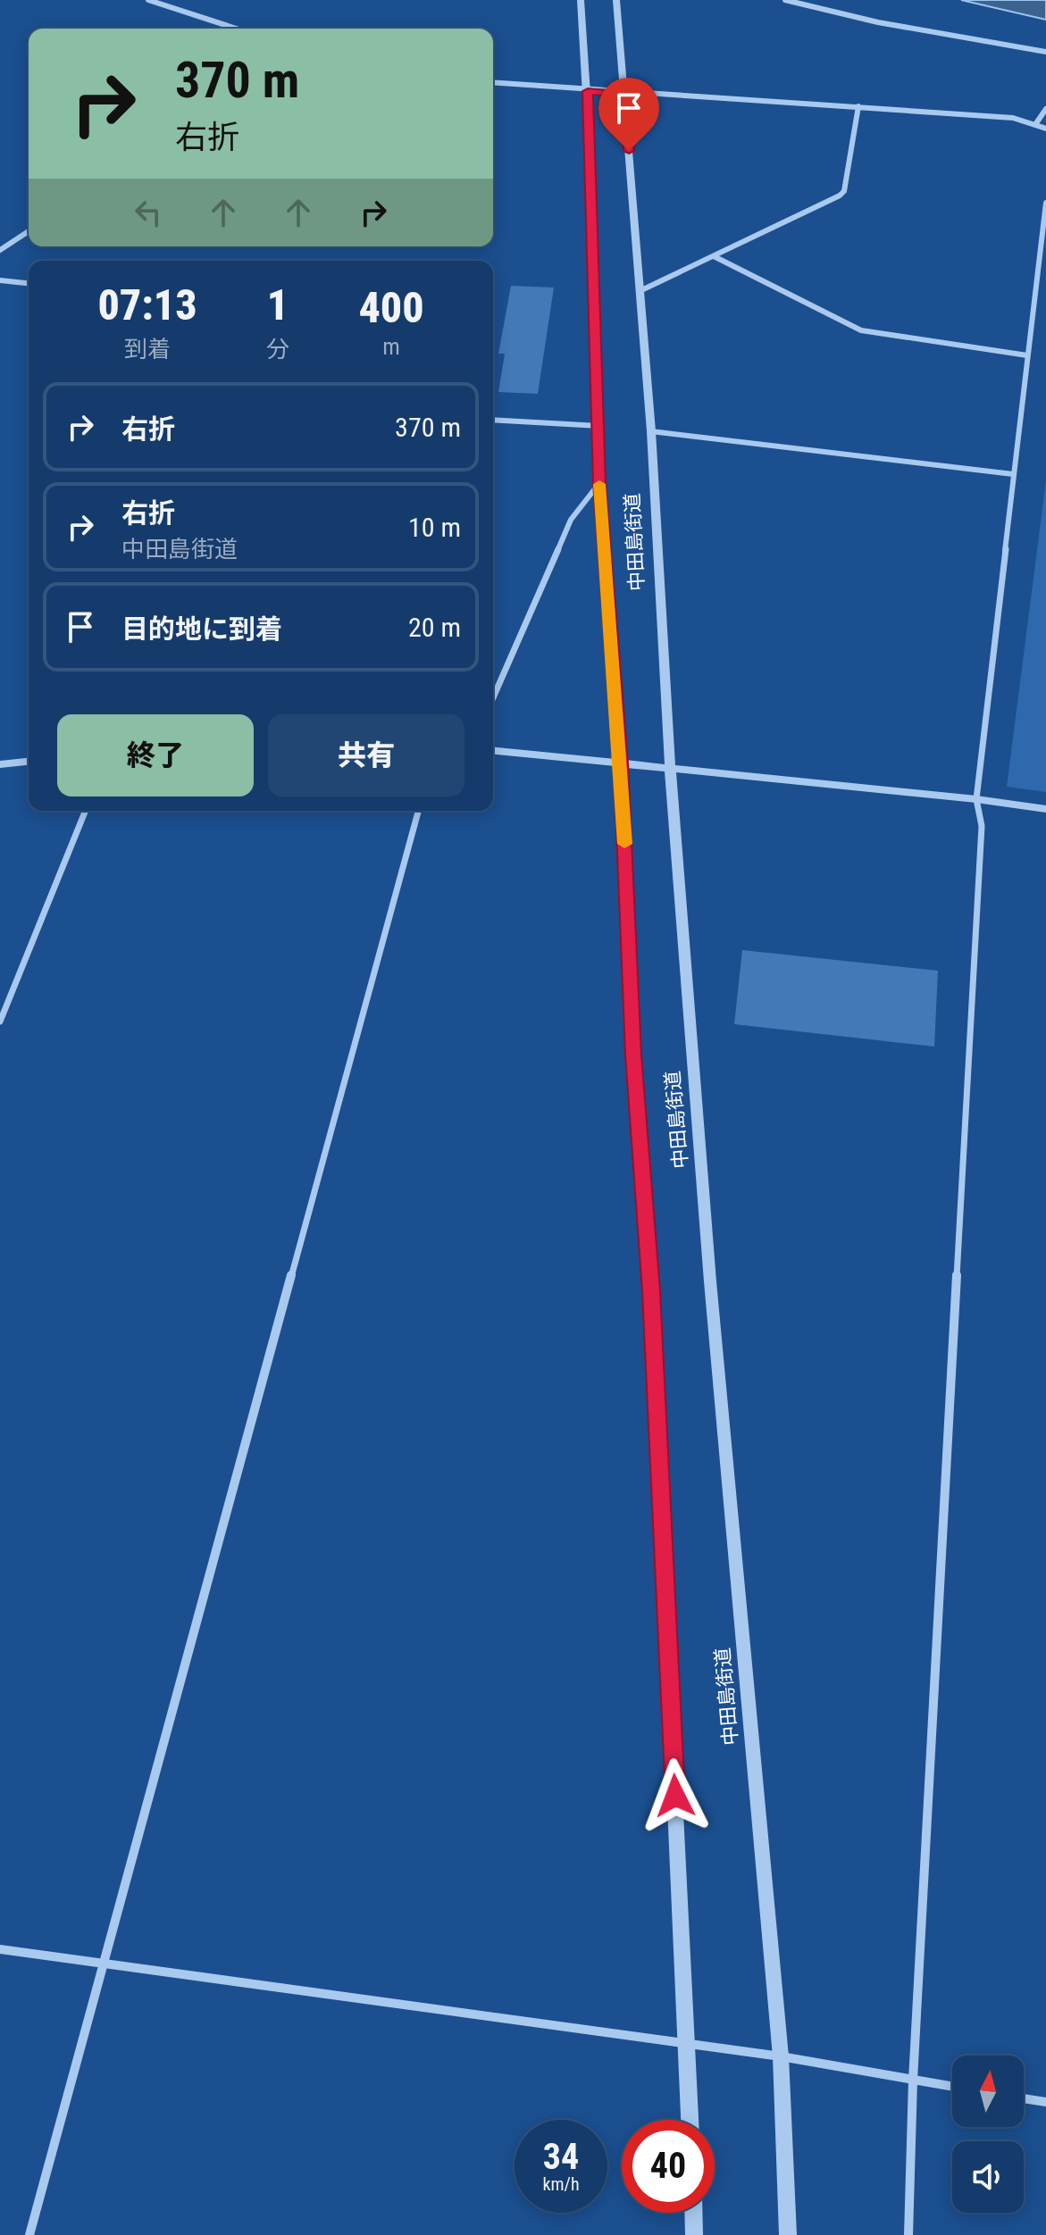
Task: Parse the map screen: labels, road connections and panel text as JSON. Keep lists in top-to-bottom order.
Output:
{
  "streets": {
    "street": ["中田島街道"]
  },
  "north": "top",
  "page": {
    "turn": ["370 m", "右折"],
    "eta": [
      "07:13",
      "到着",
      "1",
      "分",
      "400",
      "m"
    ],
    "list": [
      {
        "name": "右折",
        "value": "370 m"
      },
      {
        "name": "右折",
        "note": "中田島街道",
        "value": "10 m"
      },
      {
        "name": "目的地に到着",
        "value": "20 m"
      }
    ],
    "buttons": ["終了", "共有"],
    "speed": "34 km/h",
    "limit": "40"
  }
}
